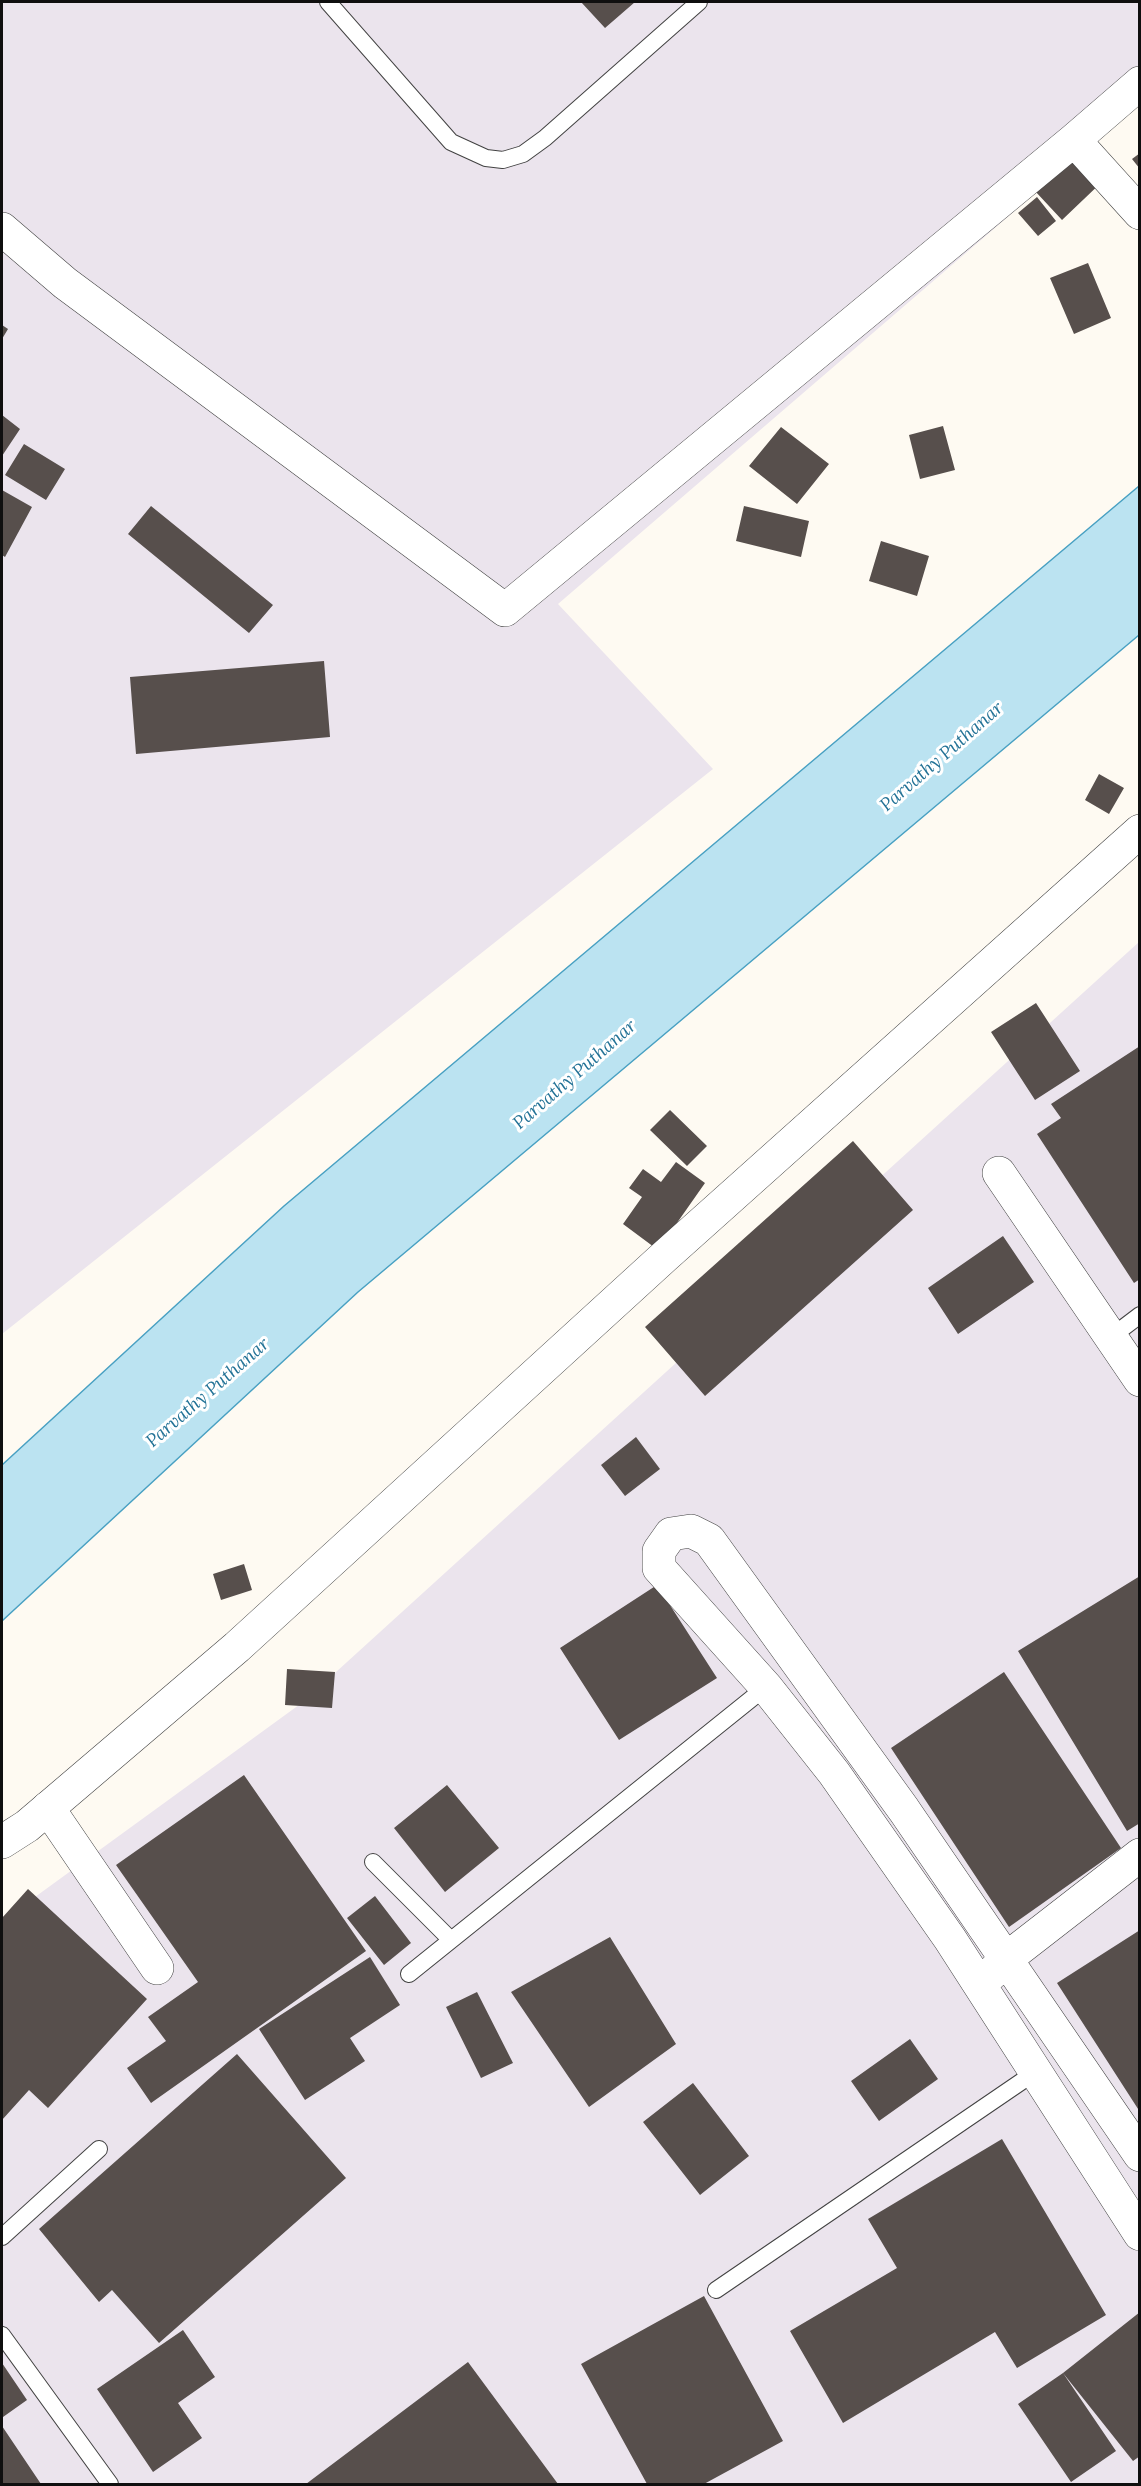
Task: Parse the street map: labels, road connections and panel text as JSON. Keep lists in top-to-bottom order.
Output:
{
  "water": ["Parvathy Puthanar"]
}
